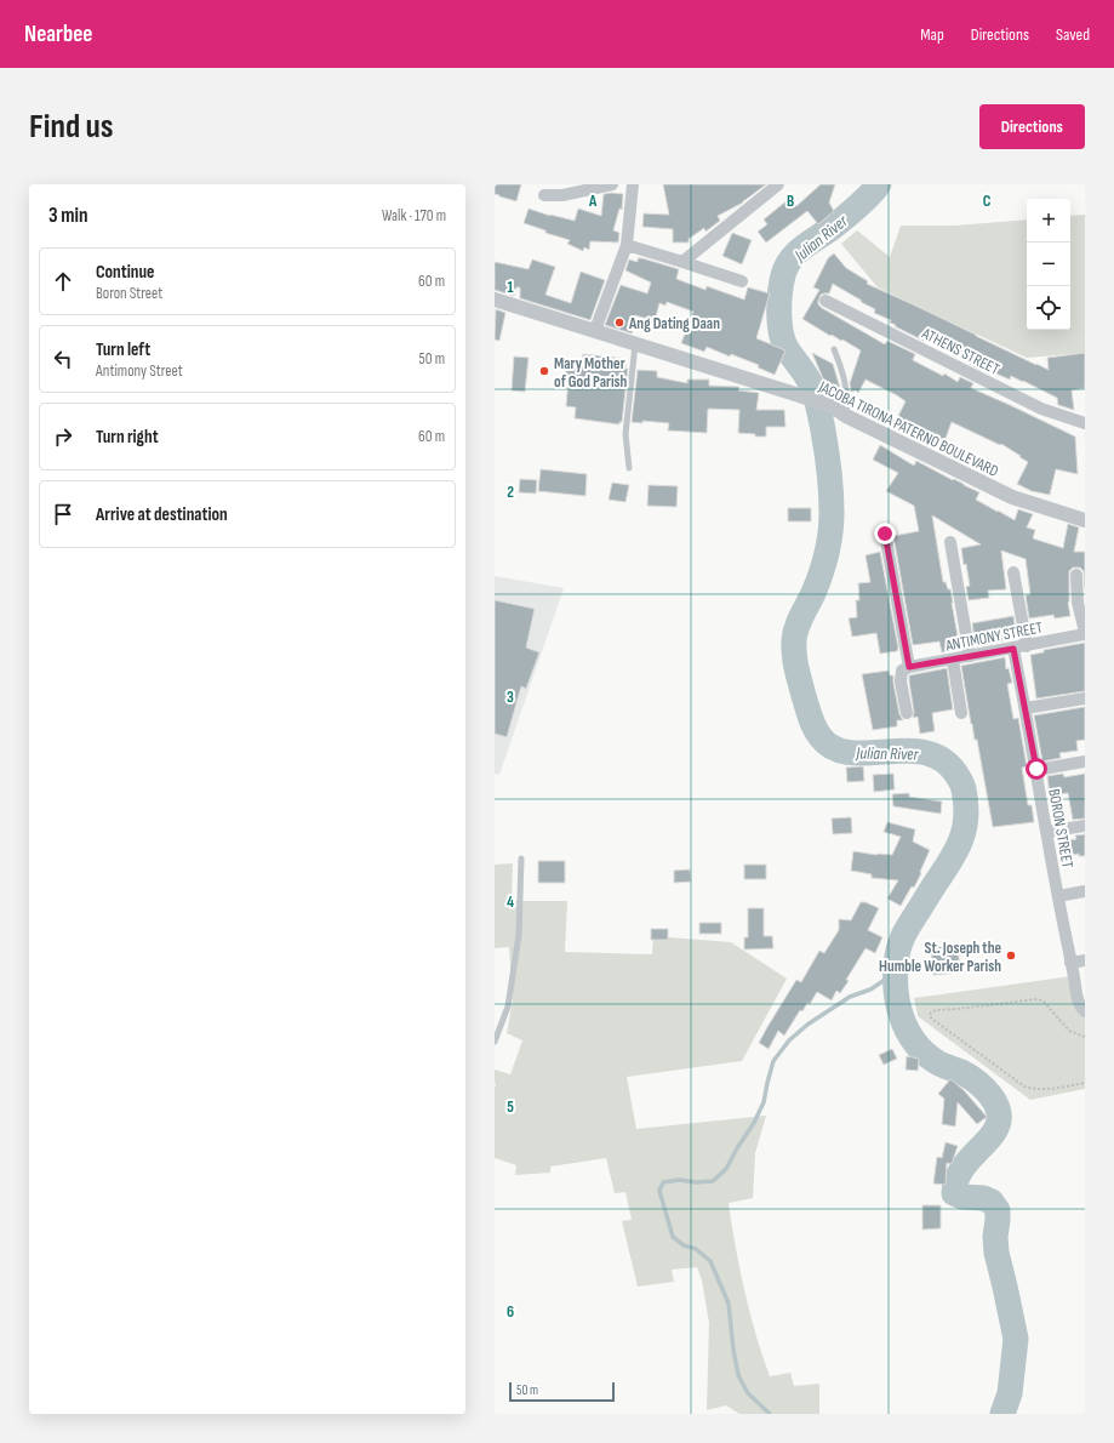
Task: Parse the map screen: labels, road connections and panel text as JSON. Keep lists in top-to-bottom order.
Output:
{
  "streets": {
    "street": [
      "ATHENS STREET",
      "JACOBA TIRONA PATERNO BOULEVARD",
      "ANTIMONY STREET",
      "BORON STREET"
    ]
  },
  "crossings": [
    ["ANTIMONY STREET", "BORON STREET"]
  ],
  "water": ["Julian River"],
  "places": ["Ang Dating Daan", "Mary Mother of God Parish", "St. Joseph the Humble Worker Parish"],
  "scale_bar": "50 m",
  "page": {
    "header": "Nearbee",
    "nav": ["Map", "Directions", "Saved"],
    "buttons": "Directions",
    "title": "Find us",
    "heading": ["3 min", "Walk · 170 m"],
    "map_buttons": ["+", "−"],
    "list": [
      ["Continue", "Boron Street", "60 m"],
      ["Turn left", "Antimony Street", "50 m"],
      ["Turn right", "60 m"],
      "Arrive at destination"
    ],
    "scale": "50 m"
  },
  "grid": {
    "columns": ["A", "B", "C"],
    "rows": [
      "1",
      "2",
      "3",
      "4",
      "5",
      "6"
    ]
  }
}
